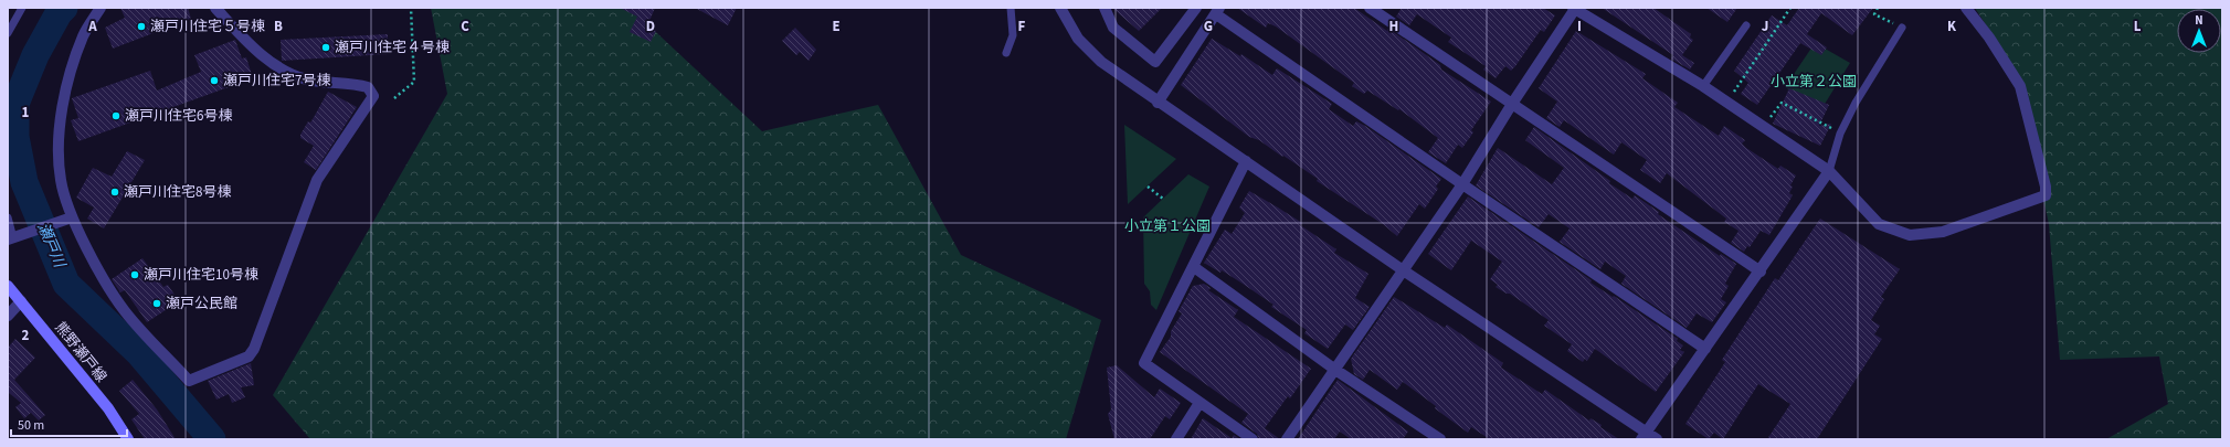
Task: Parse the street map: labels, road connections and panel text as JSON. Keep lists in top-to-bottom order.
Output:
{
  "streets": {
    "main road": ["熊野瀬戸線"]
  },
  "water": ["瀬戸川"],
  "parks": ["小立第２公園", "小立第１公園"],
  "places": [
    "瀬戸川住宅５号棟",
    "瀬戸川住宅４号棟",
    "瀬戸川住宅7号棟",
    "瀬戸川住宅6号棟",
    "瀬戸川住宅8号棟",
    "瀬戸川住宅10号棟",
    "瀬戸公民館"
  ],
  "scale_bar": "50 m",
  "north": "top",
  "grid": {
    "columns": [
      "A",
      "B",
      "C",
      "D",
      "E",
      "F",
      "G",
      "H",
      "I",
      "J",
      "K",
      "L"
    ],
    "rows": ["1", "2"]
  }
}
